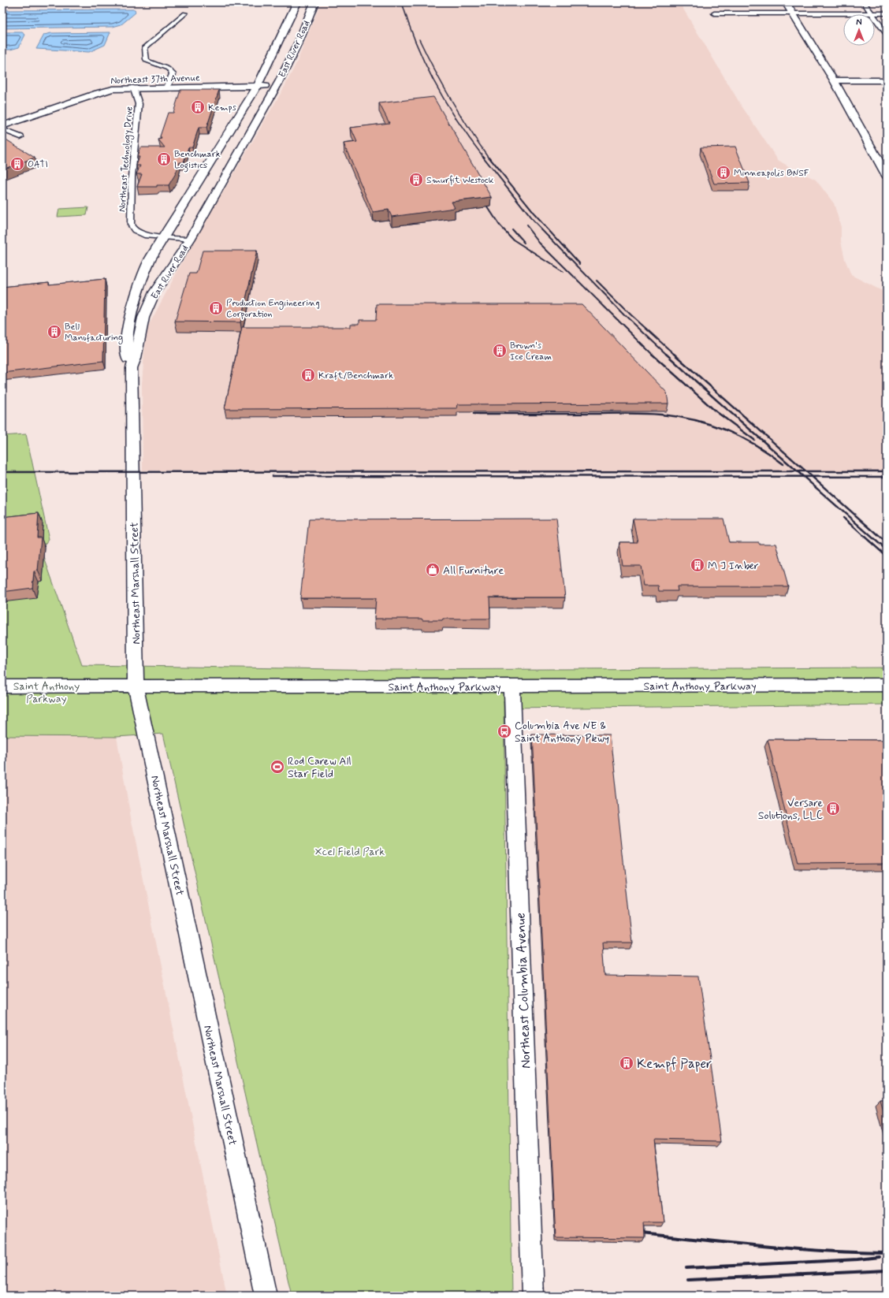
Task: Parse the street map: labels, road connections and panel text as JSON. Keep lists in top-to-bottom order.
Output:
{
  "streets": {
    "street": [
      "East River Road",
      "Northeast 37th Avenue",
      "Northeast Technology Drive",
      "Northeast Marshall Street",
      "Saint Anthony Parkway",
      "Northeast Columbia Avenue"
    ]
  },
  "crossings": [
    ["East River Road", "Northeast 37th Avenue"],
    ["East River Road", "Northeast Technology Drive"],
    ["East River Road", "Northeast Marshall Street"],
    ["Northeast 37th Avenue", "Northeast Technology Drive"],
    ["Northeast Marshall Street", "Saint Anthony Parkway"],
    ["Saint Anthony Parkway", "Northeast Columbia Avenue"]
  ],
  "parks": ["Saint Anthony Parkway", "Xcel Field Park"],
  "places": {
    "building": [
      "Kemps",
      "Benchmark Logistics",
      "OATI",
      "Minneapolis BNSF",
      "Smurfit Westock",
      "Production Engiineering Corporation",
      "Bell Manufacturing",
      "Brown's Ice Cream",
      "Kraft/Benchmark",
      "M J Inber",
      "Versare Solutions, LLC",
      "Kempf Paper"
    ],
    "shop": ["All Furniture"],
    "bus stop": ["Columbia Ave NE & Saint Anthony Pkwy"],
    "sports": ["Rod Carew All Star Field"]
  },
  "north": "top"
}
